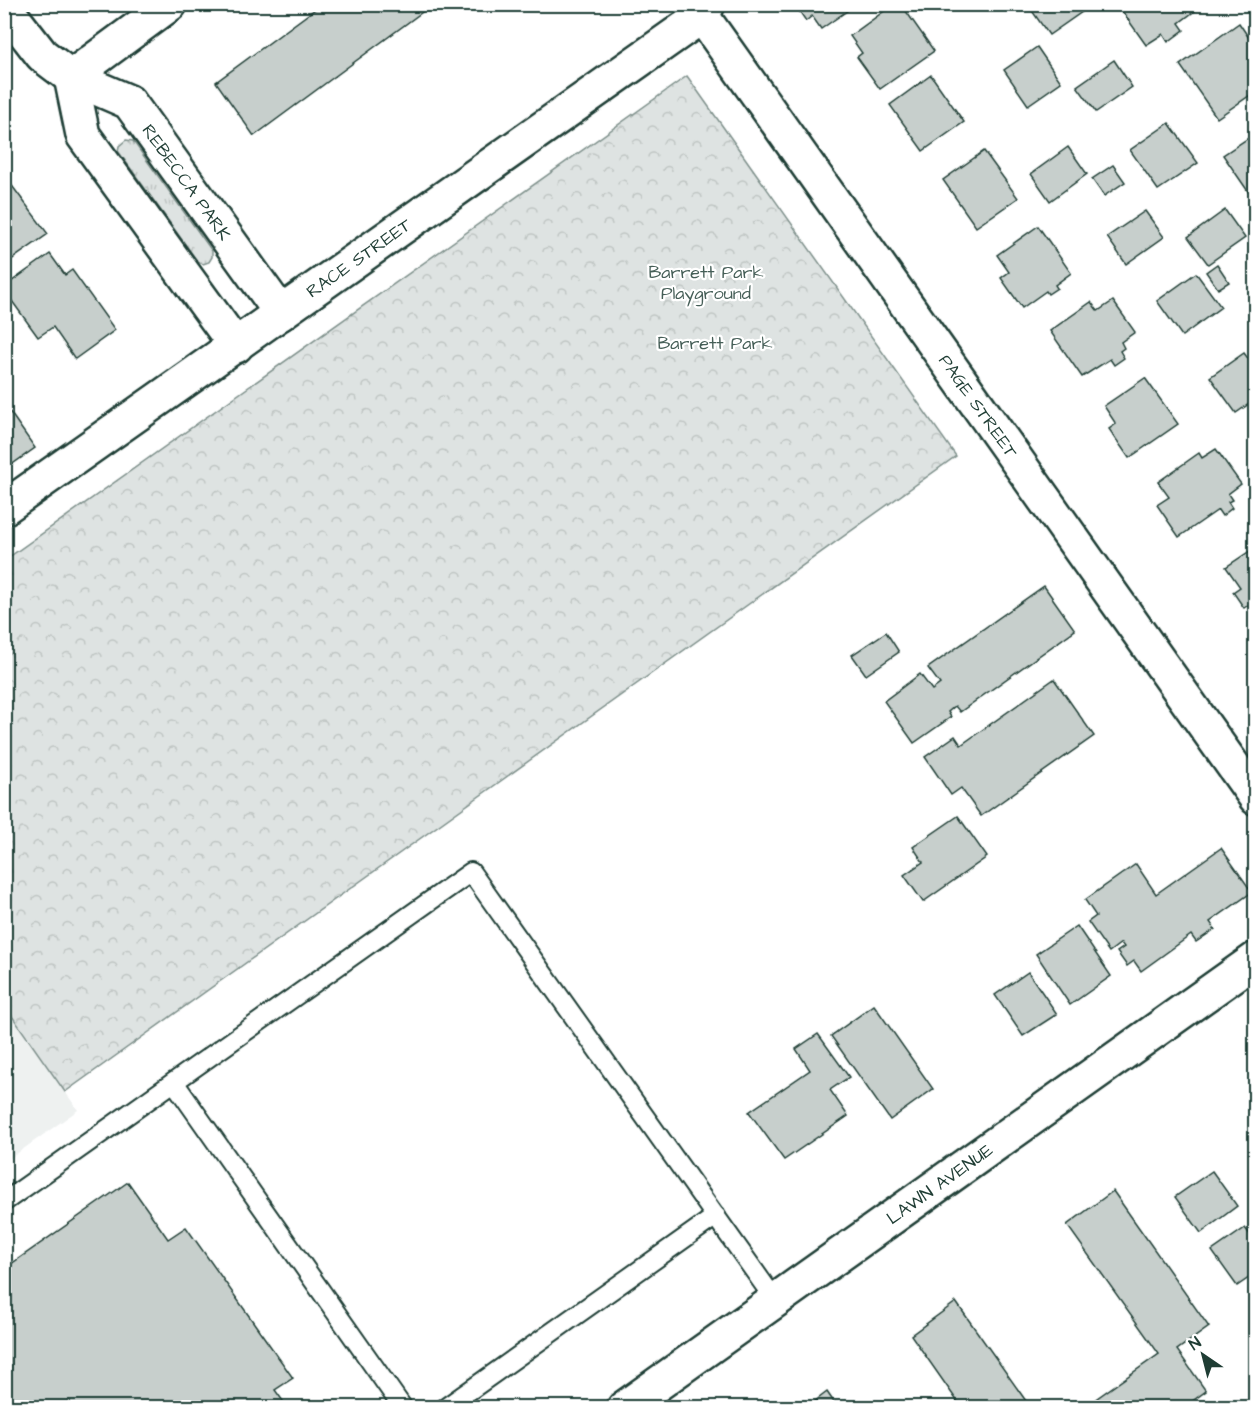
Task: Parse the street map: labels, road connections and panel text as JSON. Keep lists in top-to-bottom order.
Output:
{
  "streets": {
    "street": [
      "REBECCA PARK",
      "RACE STREET",
      "PAGE STREET",
      "LAWN AVENUE"
    ]
  },
  "crossings": [
    ["REBECCA PARK", "RACE STREET"],
    ["RACE STREET", "PAGE STREET"]
  ],
  "parks": ["Barrett Park Playground", "Barrett Park"],
  "north": "top left"
}
